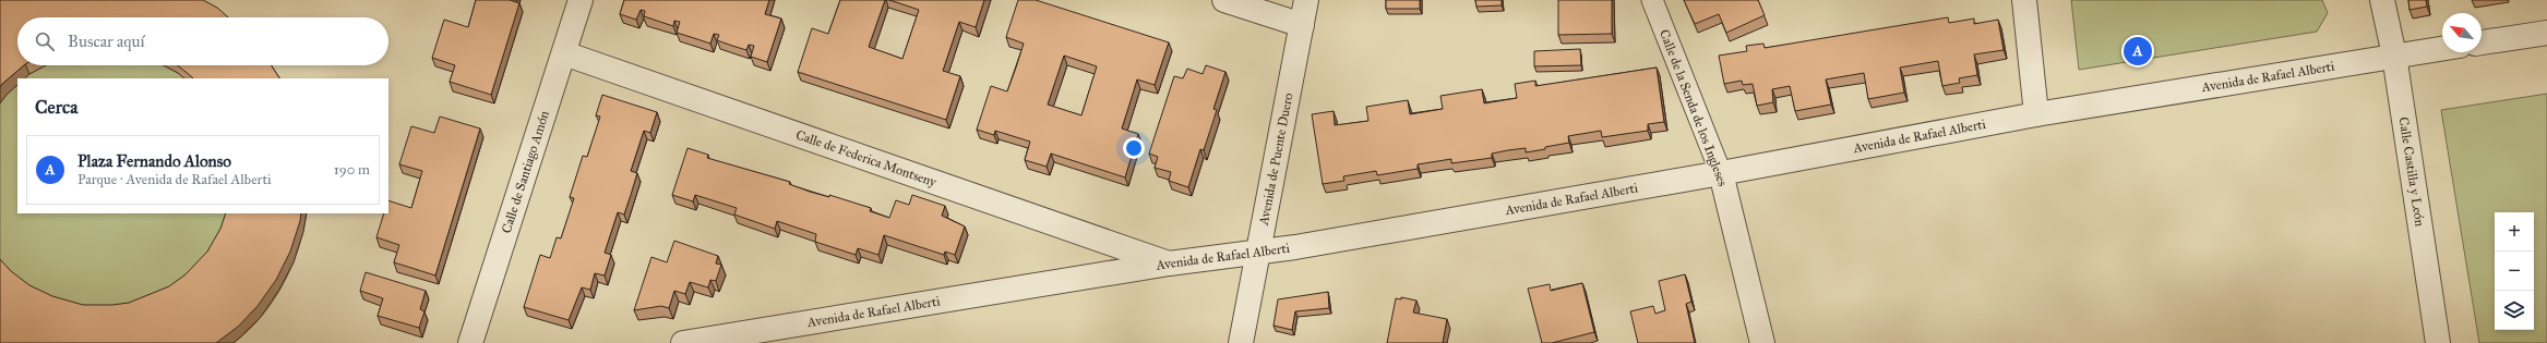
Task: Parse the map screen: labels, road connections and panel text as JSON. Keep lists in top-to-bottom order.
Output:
{
  "streets": {
    "street": [
      "Avenida de Rafael Alberti",
      "Calle de la Senda de los Ingleses",
      "Calle de Federica Montseny",
      "Avenida de Puente Duero",
      "Calle Castilla y León",
      "Calle de Santiago Amón"
    ]
  },
  "crossings": [
    ["Avenida de Rafael Alberti", "Calle de la Senda de los Ingleses"],
    ["Avenida de Rafael Alberti", "Calle de Federica Montseny"],
    ["Avenida de Rafael Alberti", "Avenida de Puente Duero"],
    ["Avenida de Rafael Alberti", "Calle Castilla y León"],
    ["Calle de Federica Montseny", "Calle de Santiago Amón"]
  ],
  "north": "top left",
  "page": {
    "search": "Buscar aquí",
    "pins": "A",
    "heading": "Cerca",
    "list": [
      {
        "mark": "A",
        "name": "Plaza Fernando Alonso",
        "note": "Parque · Avenida de Rafael Alberti",
        "value": "190 m"
      }
    ],
    "map_buttons": ["+", "−"]
  }
}
